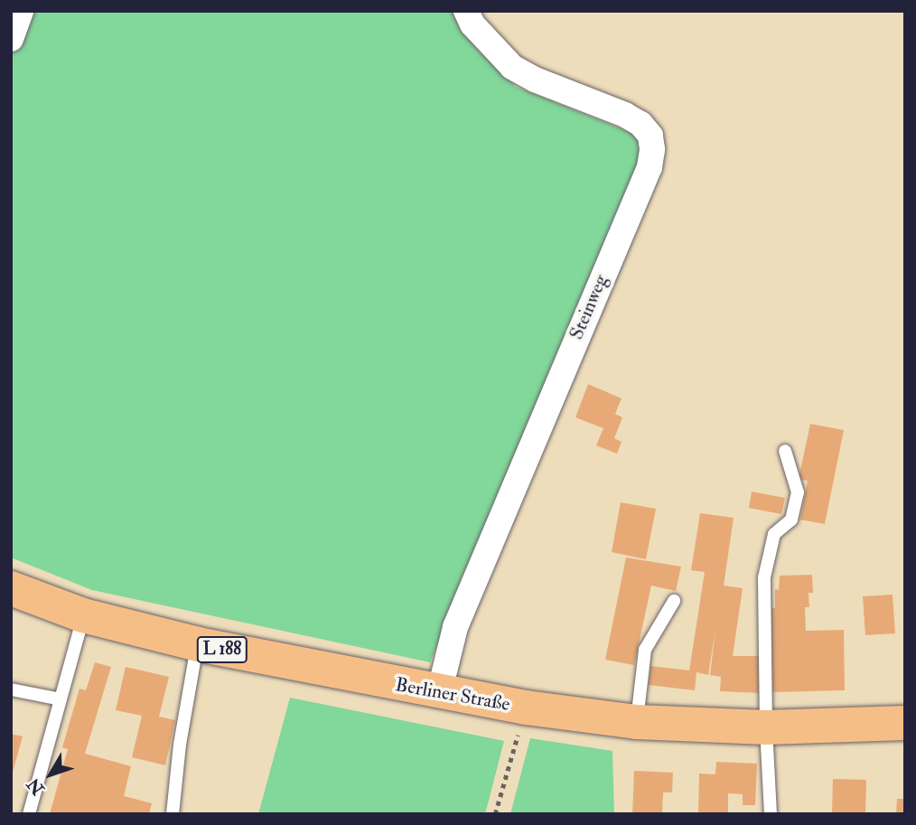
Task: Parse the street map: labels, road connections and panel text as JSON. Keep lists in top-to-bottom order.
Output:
{
  "streets": {
    "main road": ["L 188", "Berliner Straße"],
    "street": ["Steinweg"]
  },
  "crossings": [
    ["Steinweg", "Berliner Straße"]
  ],
  "north": "bottom left"
}
